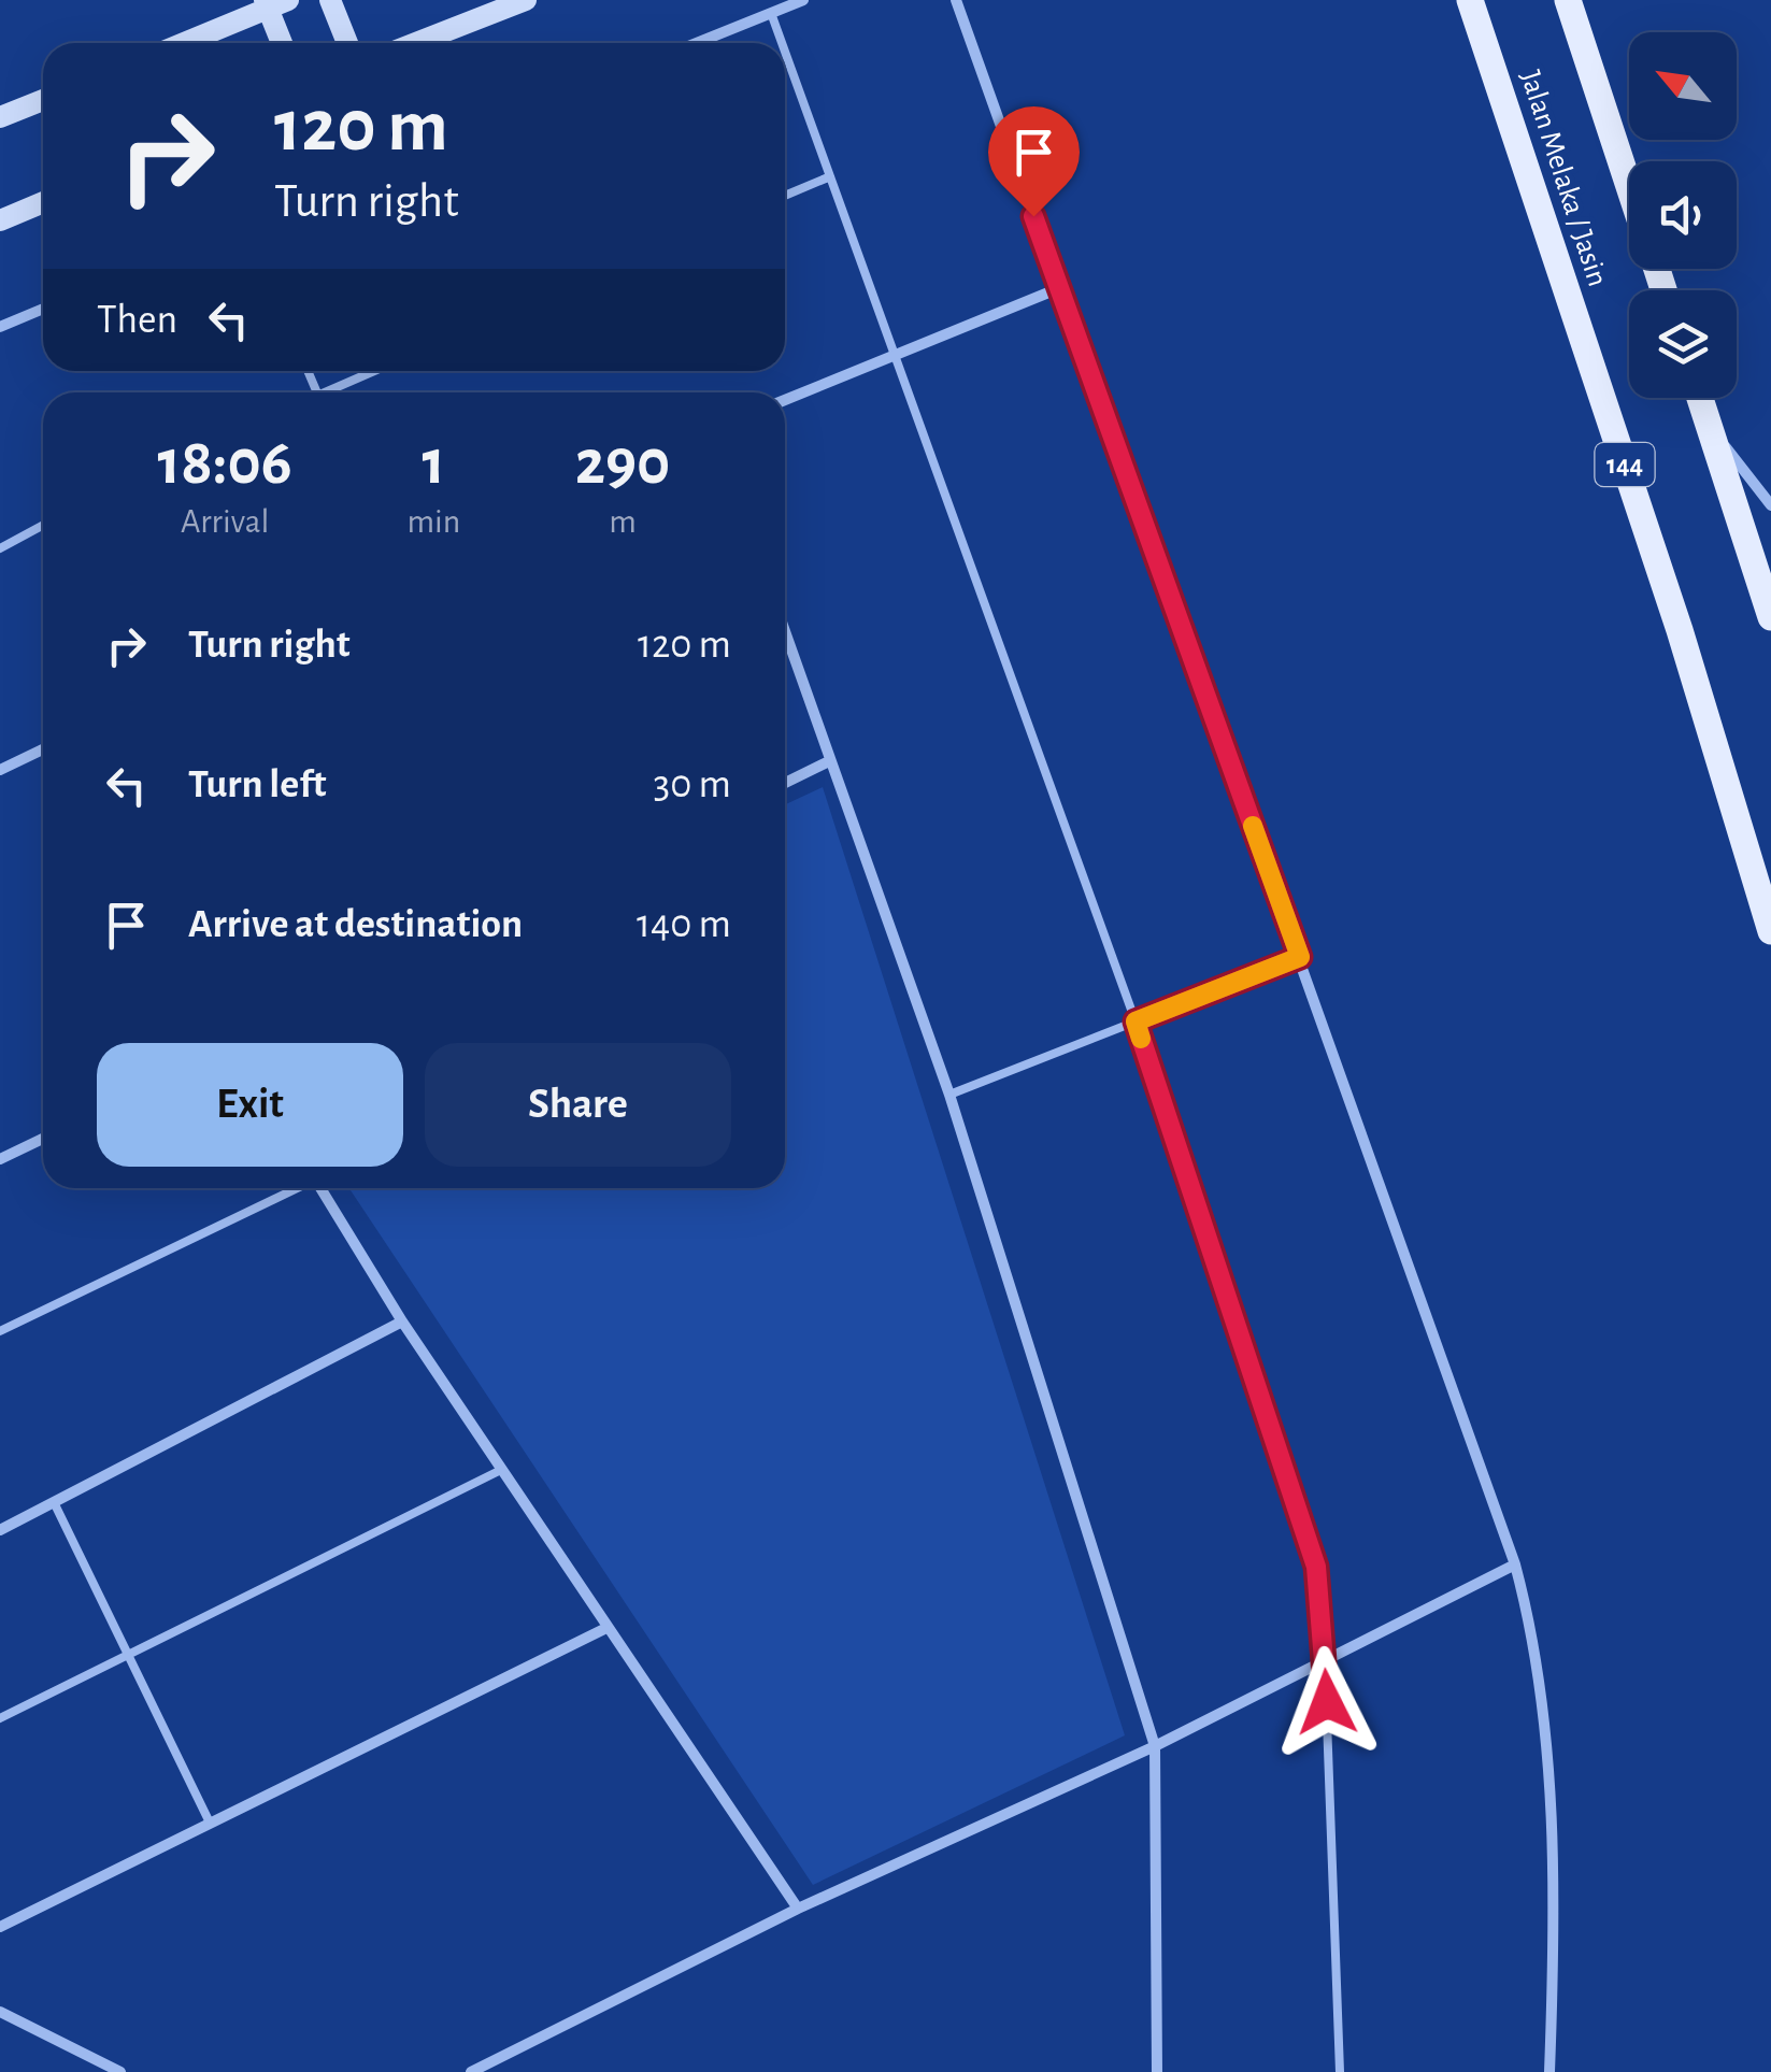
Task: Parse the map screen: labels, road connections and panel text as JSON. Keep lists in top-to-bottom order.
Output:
{
  "streets": {
    "main road": ["Jalan Melaka / Jasin", "144"]
  },
  "north": "top left",
  "page": {
    "turn": ["120 m", "Turn right"],
    "then": "Then",
    "eta": [
      "18:06",
      "Arrival",
      "1",
      "min",
      "290",
      "m"
    ],
    "list": [
      {
        "name": "Turn right",
        "value": "120 m"
      },
      {
        "name": "Turn left",
        "value": "30 m"
      },
      {
        "name": "Arrive at destination",
        "value": "140 m"
      }
    ],
    "buttons": ["Exit", "Share"]
  }
}
